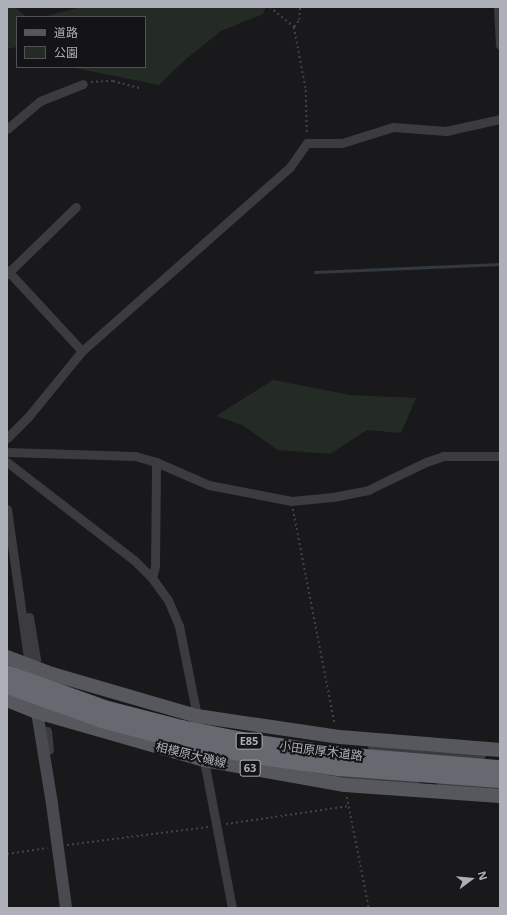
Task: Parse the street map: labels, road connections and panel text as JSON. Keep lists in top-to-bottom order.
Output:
{
  "streets": {
    "highway": ["E85", "小田原厚木道路"],
    "main road": ["相模原大磯線", "63"]
  },
  "legend": ["道路", "公園"],
  "north": "right"
}
